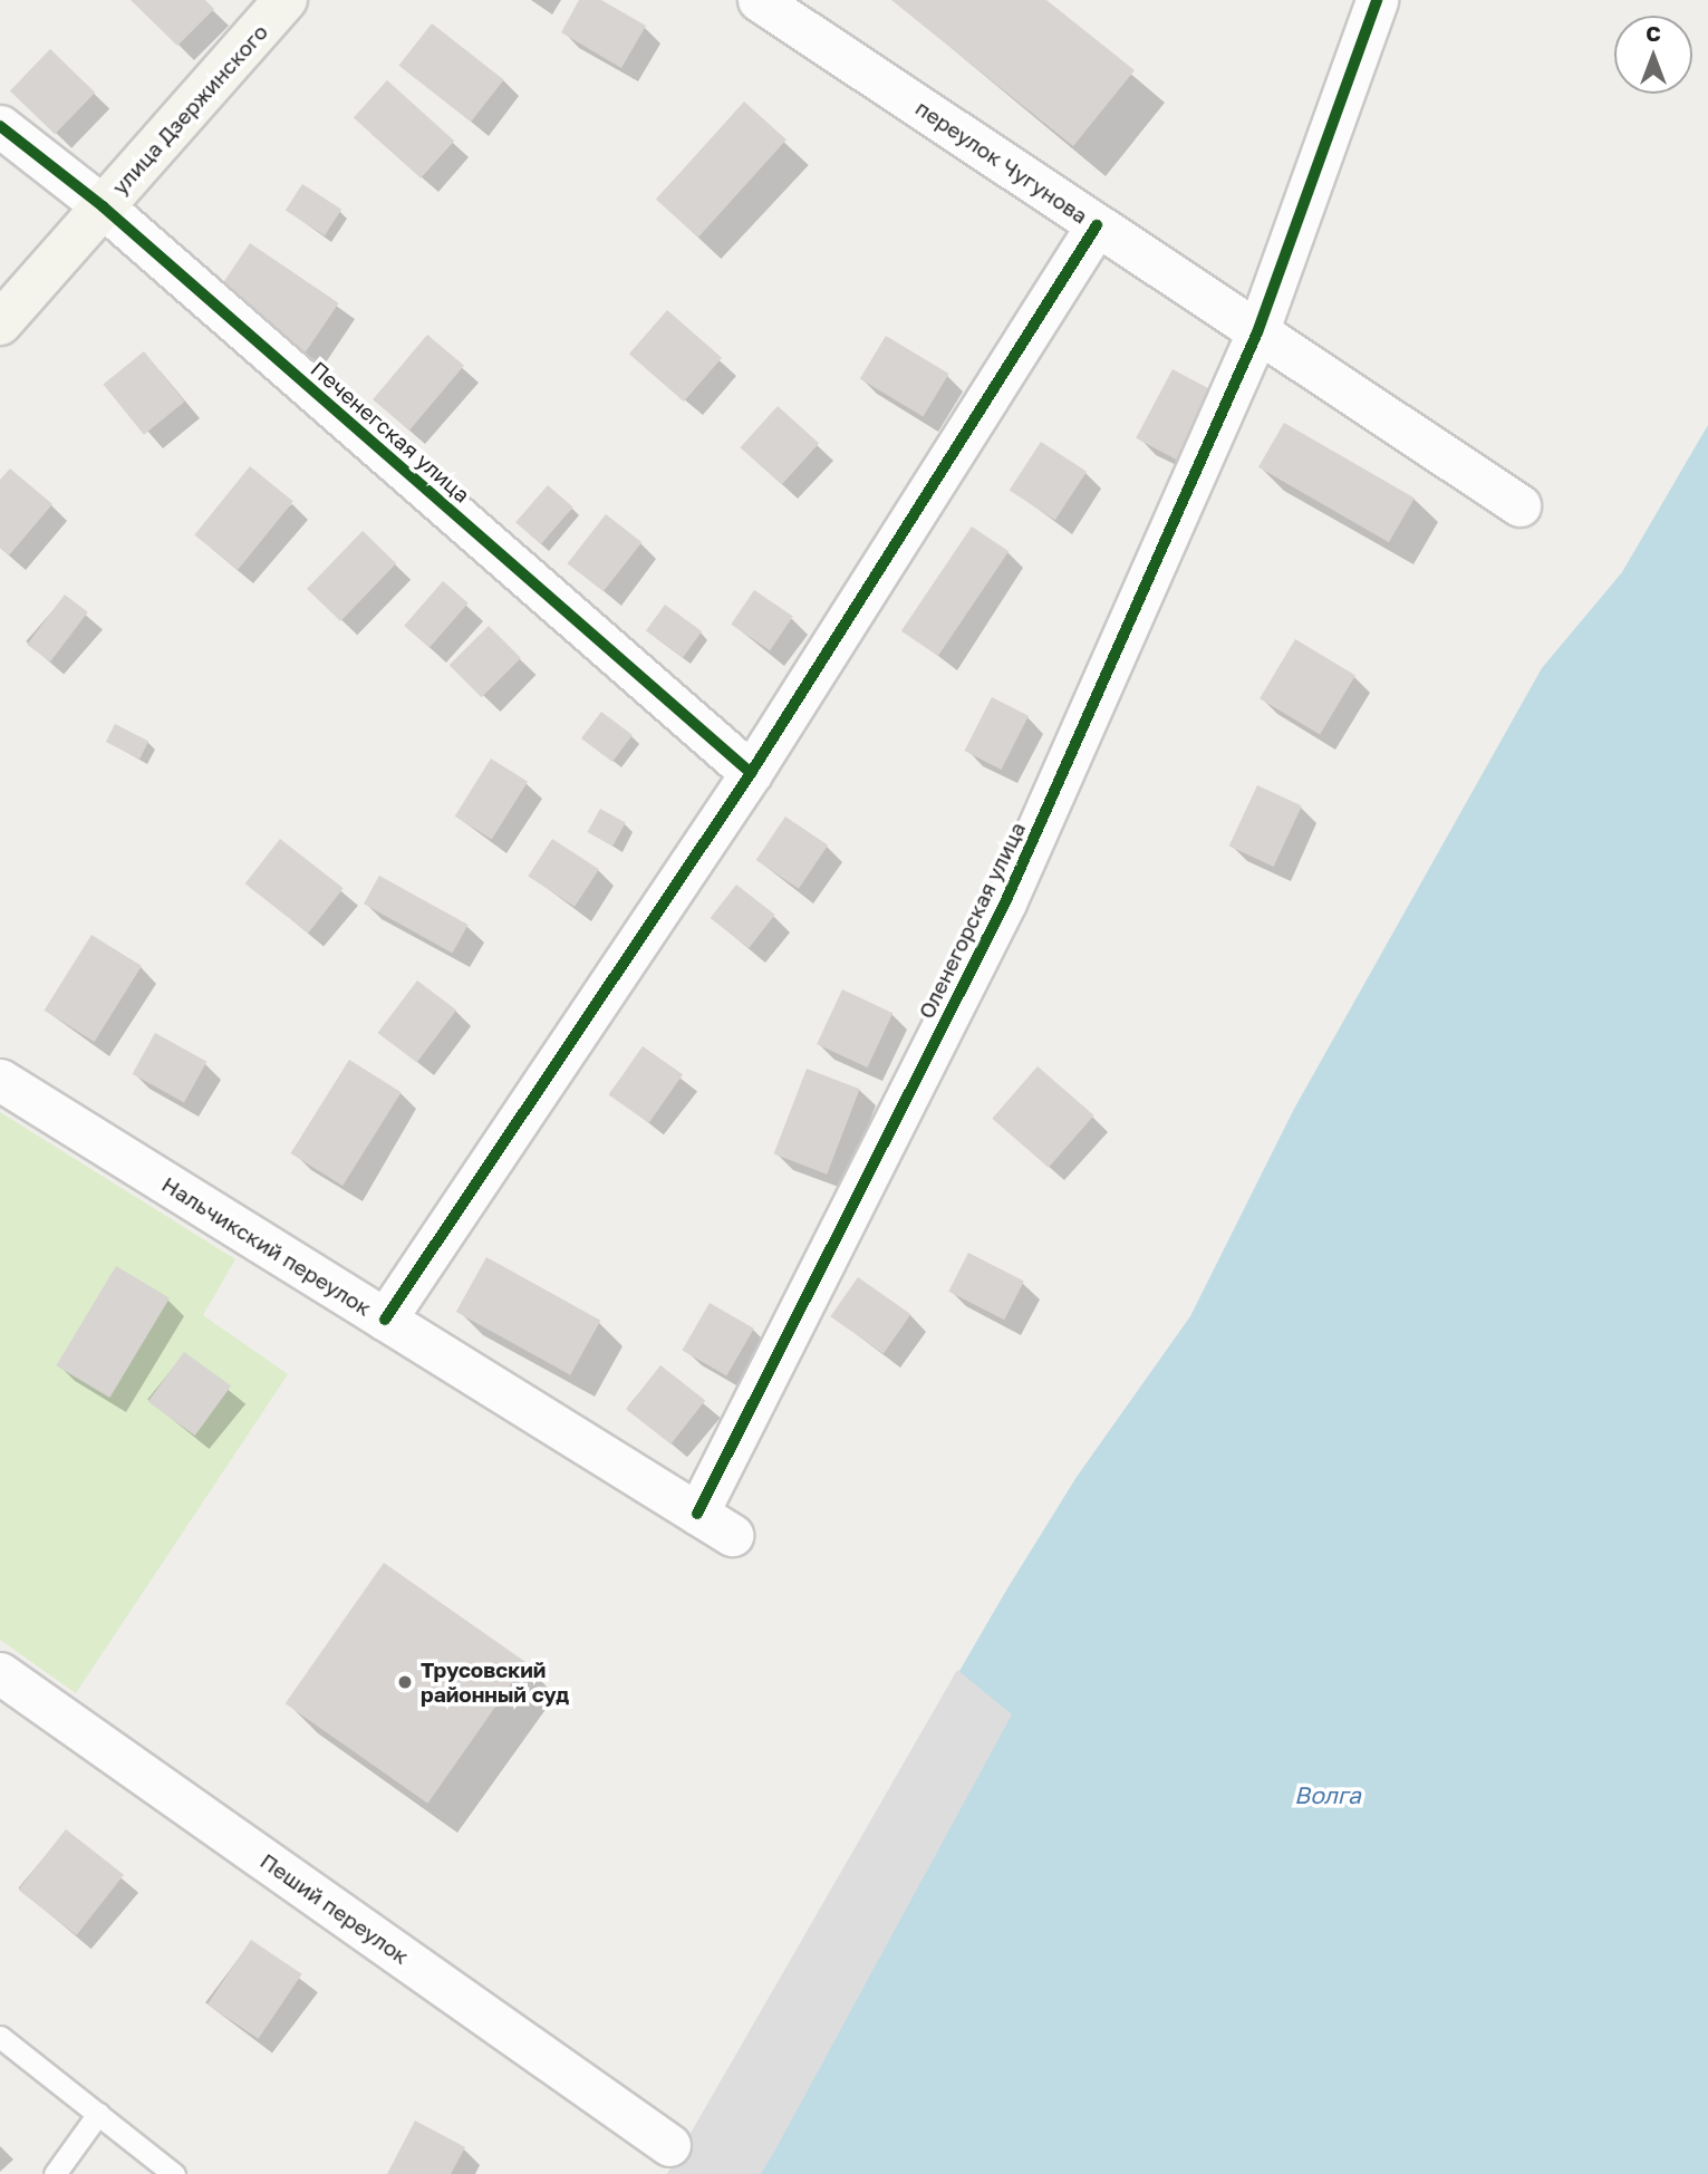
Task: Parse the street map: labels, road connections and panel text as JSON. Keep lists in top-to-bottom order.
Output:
{
  "streets": {
    "main road": ["улица Дзержинского"],
    "street": [
      "переулок Чугунова",
      "Печенегская улица",
      "Оленегорская улица",
      "Нальчикский переулок",
      "Пеший переулок"
    ]
  },
  "crossings": [
    ["улица Дзержинского", "Печенегская улица"],
    ["переулок Чугунова", "Оленегорская улица"],
    ["Оленегорская улица", "Нальчикский переулок"]
  ],
  "water": ["Волга"],
  "places": ["Трусовский районный суд"],
  "north": "top"
}
